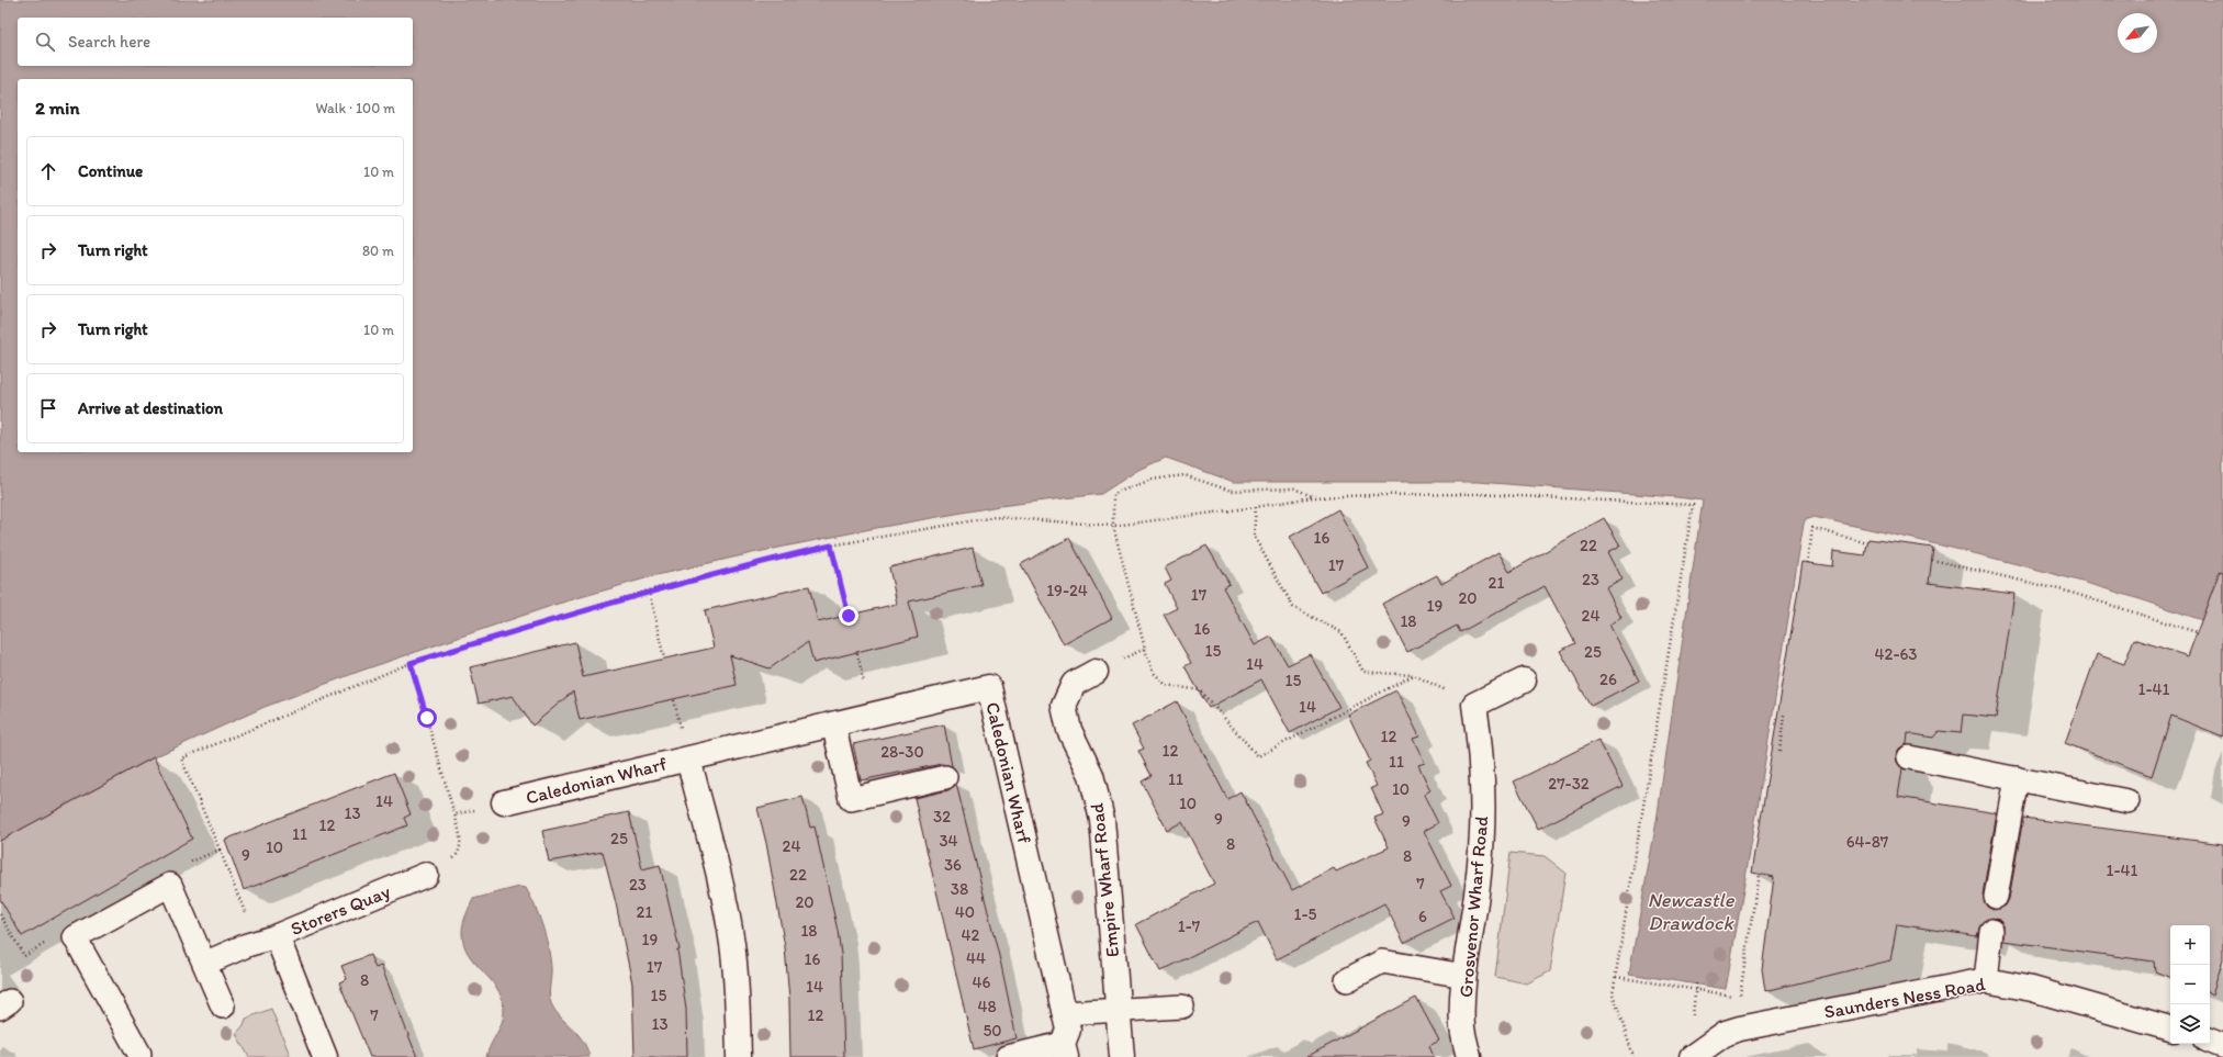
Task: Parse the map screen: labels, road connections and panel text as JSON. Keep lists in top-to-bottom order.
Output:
{
  "streets": {
    "street": [
      "Caledonian Wharf",
      "Empire Wharf Road",
      "Grosvenor Wharf Road",
      "Storers Quay",
      "Saunders Ness Road"
    ]
  },
  "water": ["Newcastle Drawdock"],
  "house_numbers": [
    "16",
    "22",
    "17",
    "23",
    "21",
    "19-24",
    "17",
    "20",
    "19",
    "24",
    "18",
    "16",
    "15",
    "25",
    "42-63",
    "14",
    "26",
    "15",
    "1-41",
    "14",
    "12",
    "12",
    "28-30",
    "11",
    "11",
    "27-32",
    "10",
    "14",
    "10",
    "13",
    "32",
    "9",
    "9",
    "12",
    "11",
    "25",
    "34",
    "64-87",
    "8",
    "24",
    "10",
    "9",
    "8",
    "36",
    "1-41",
    "22",
    "7",
    "23",
    "38",
    "20",
    "21",
    "40",
    "1-5",
    "6",
    "1-7",
    "18",
    "42",
    "19",
    "44",
    "16",
    "17",
    "8",
    "46",
    "14",
    "15",
    "48",
    "7",
    "12",
    "13",
    "50"
  ],
  "north": "bottom left",
  "page": {
    "search": "Search here",
    "heading": ["2 min", "Walk · 100 m"],
    "list": [
      ["Continue", "10 m"],
      ["Turn right", "80 m"],
      ["Turn right", "10 m"],
      "Arrive at destination"
    ],
    "map_buttons": ["+", "−"]
  }
}
